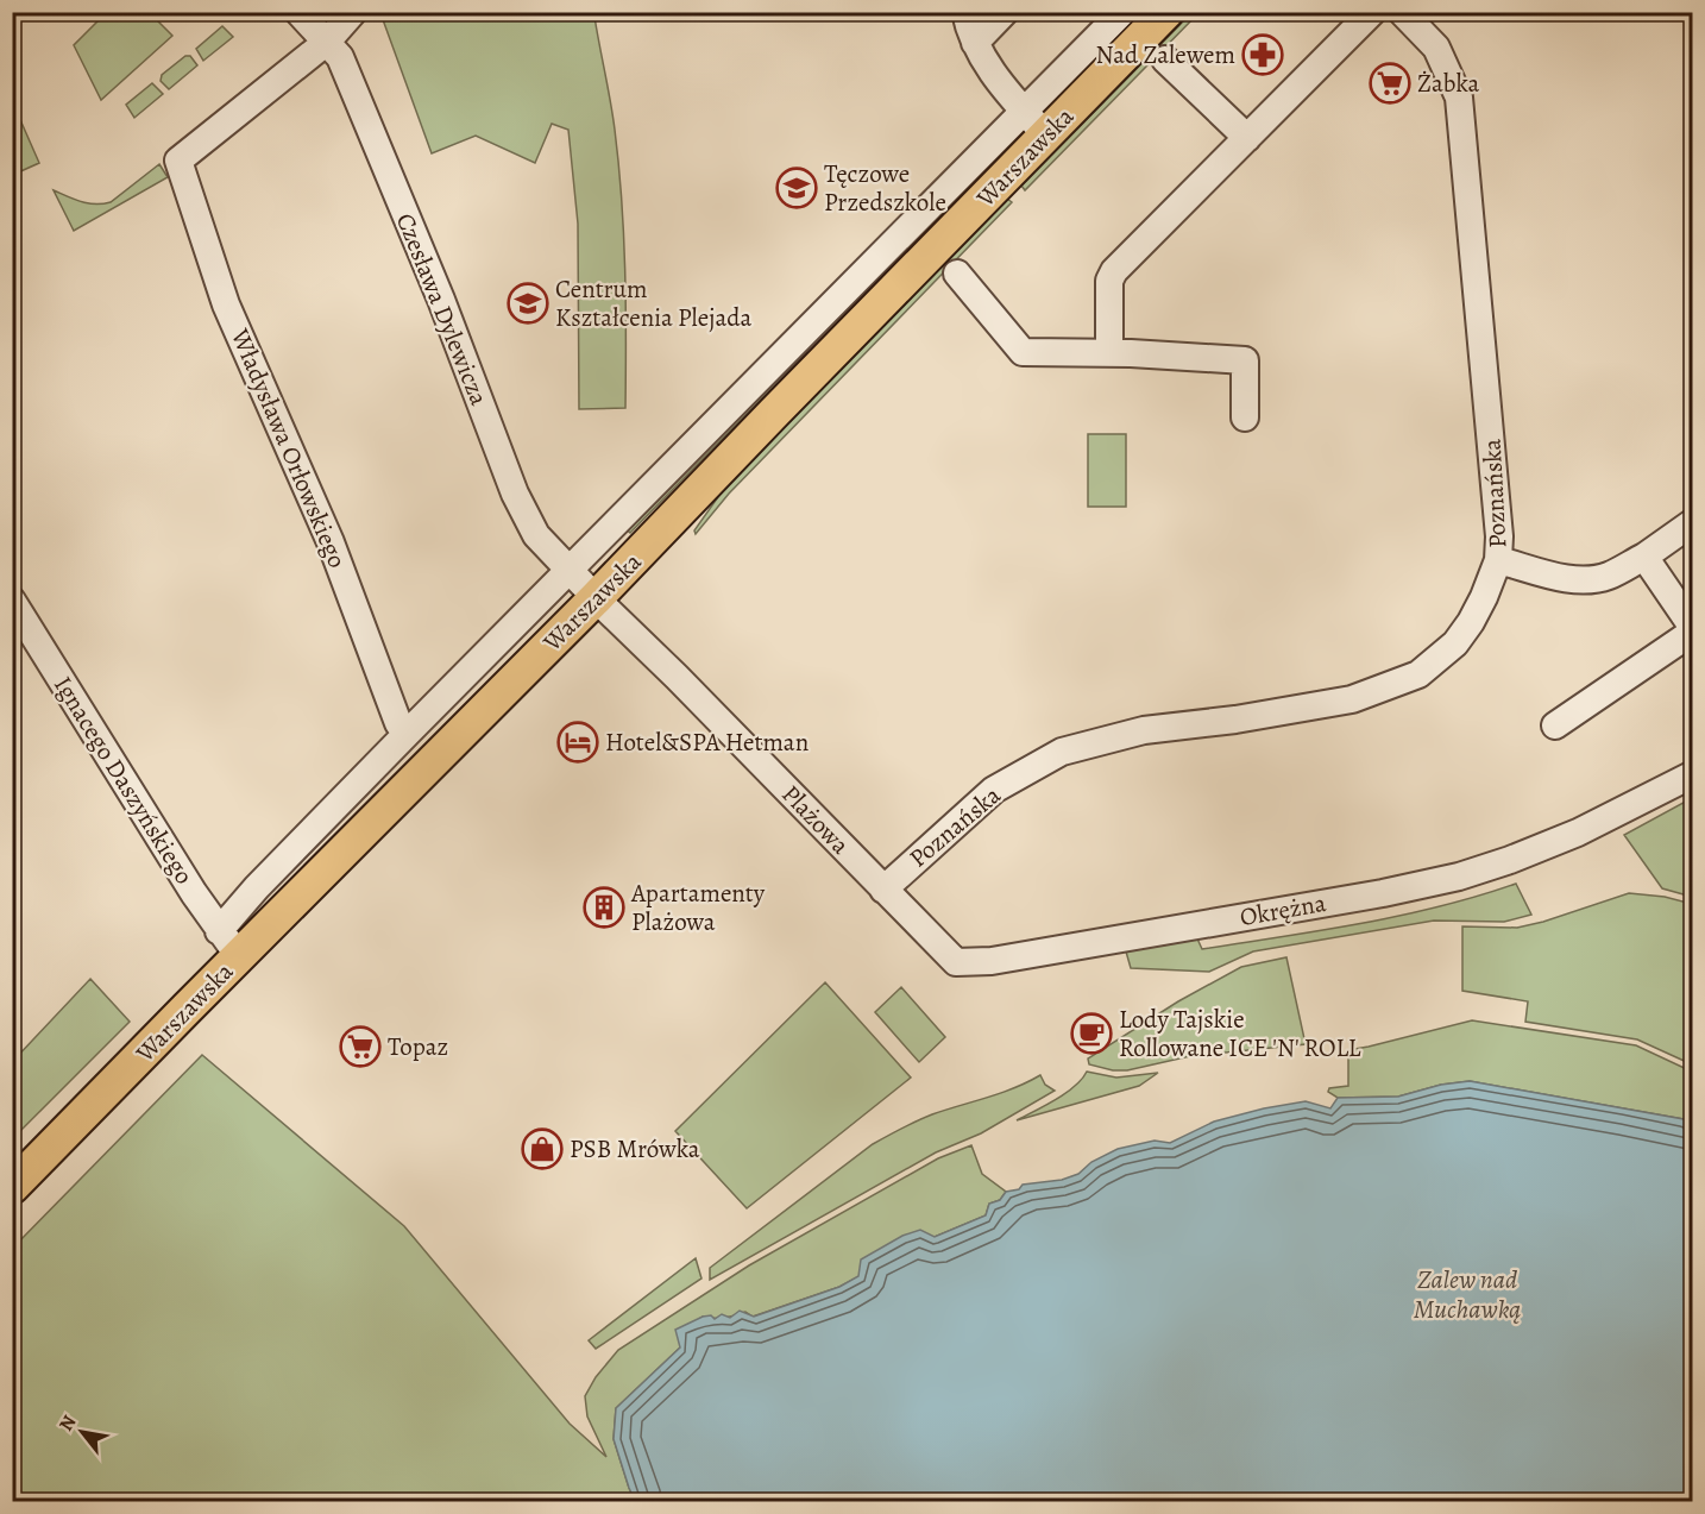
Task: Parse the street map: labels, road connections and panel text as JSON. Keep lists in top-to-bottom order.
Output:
{
  "streets": {
    "main road": ["Warszawska"],
    "street": [
      "Czesława Dylewicza",
      "Władysława Orłowskiego",
      "Poznańska",
      "Ignacego Daszyńskiego",
      "Plażowa",
      "Okrężna"
    ]
  },
  "crossings": [
    ["Warszawska", "Czesława Dylewicza"],
    ["Warszawska", "Ignacego Daszyńskiego"],
    ["Warszawska", "Plażowa"],
    ["Czesława Dylewicza", "Władysława Orłowskiego"],
    ["Czesława Dylewicza", "Plażowa"],
    ["Poznańska", "Plażowa"],
    ["Poznańska", "Okrężna"],
    ["Plażowa", "Okrężna"]
  ],
  "water": ["Zalew nad Muchawką"],
  "places": {
    "pharmacy": ["Nad Zalewem"],
    "supermarket": ["Żabka", "Topaz"],
    "school or university": ["Tęczowe Przedszkole", "Centrum Kształcenia Plejada"],
    "hotel": ["Hotel&SPA Hetman"],
    "building": ["Apartamenty Plażowa"],
    "cafe": ["Lody Tajskie Rollowane ICE 'N' ROLL"],
    "shop": ["PSB Mrówka"]
  },
  "north": "top left"
}
